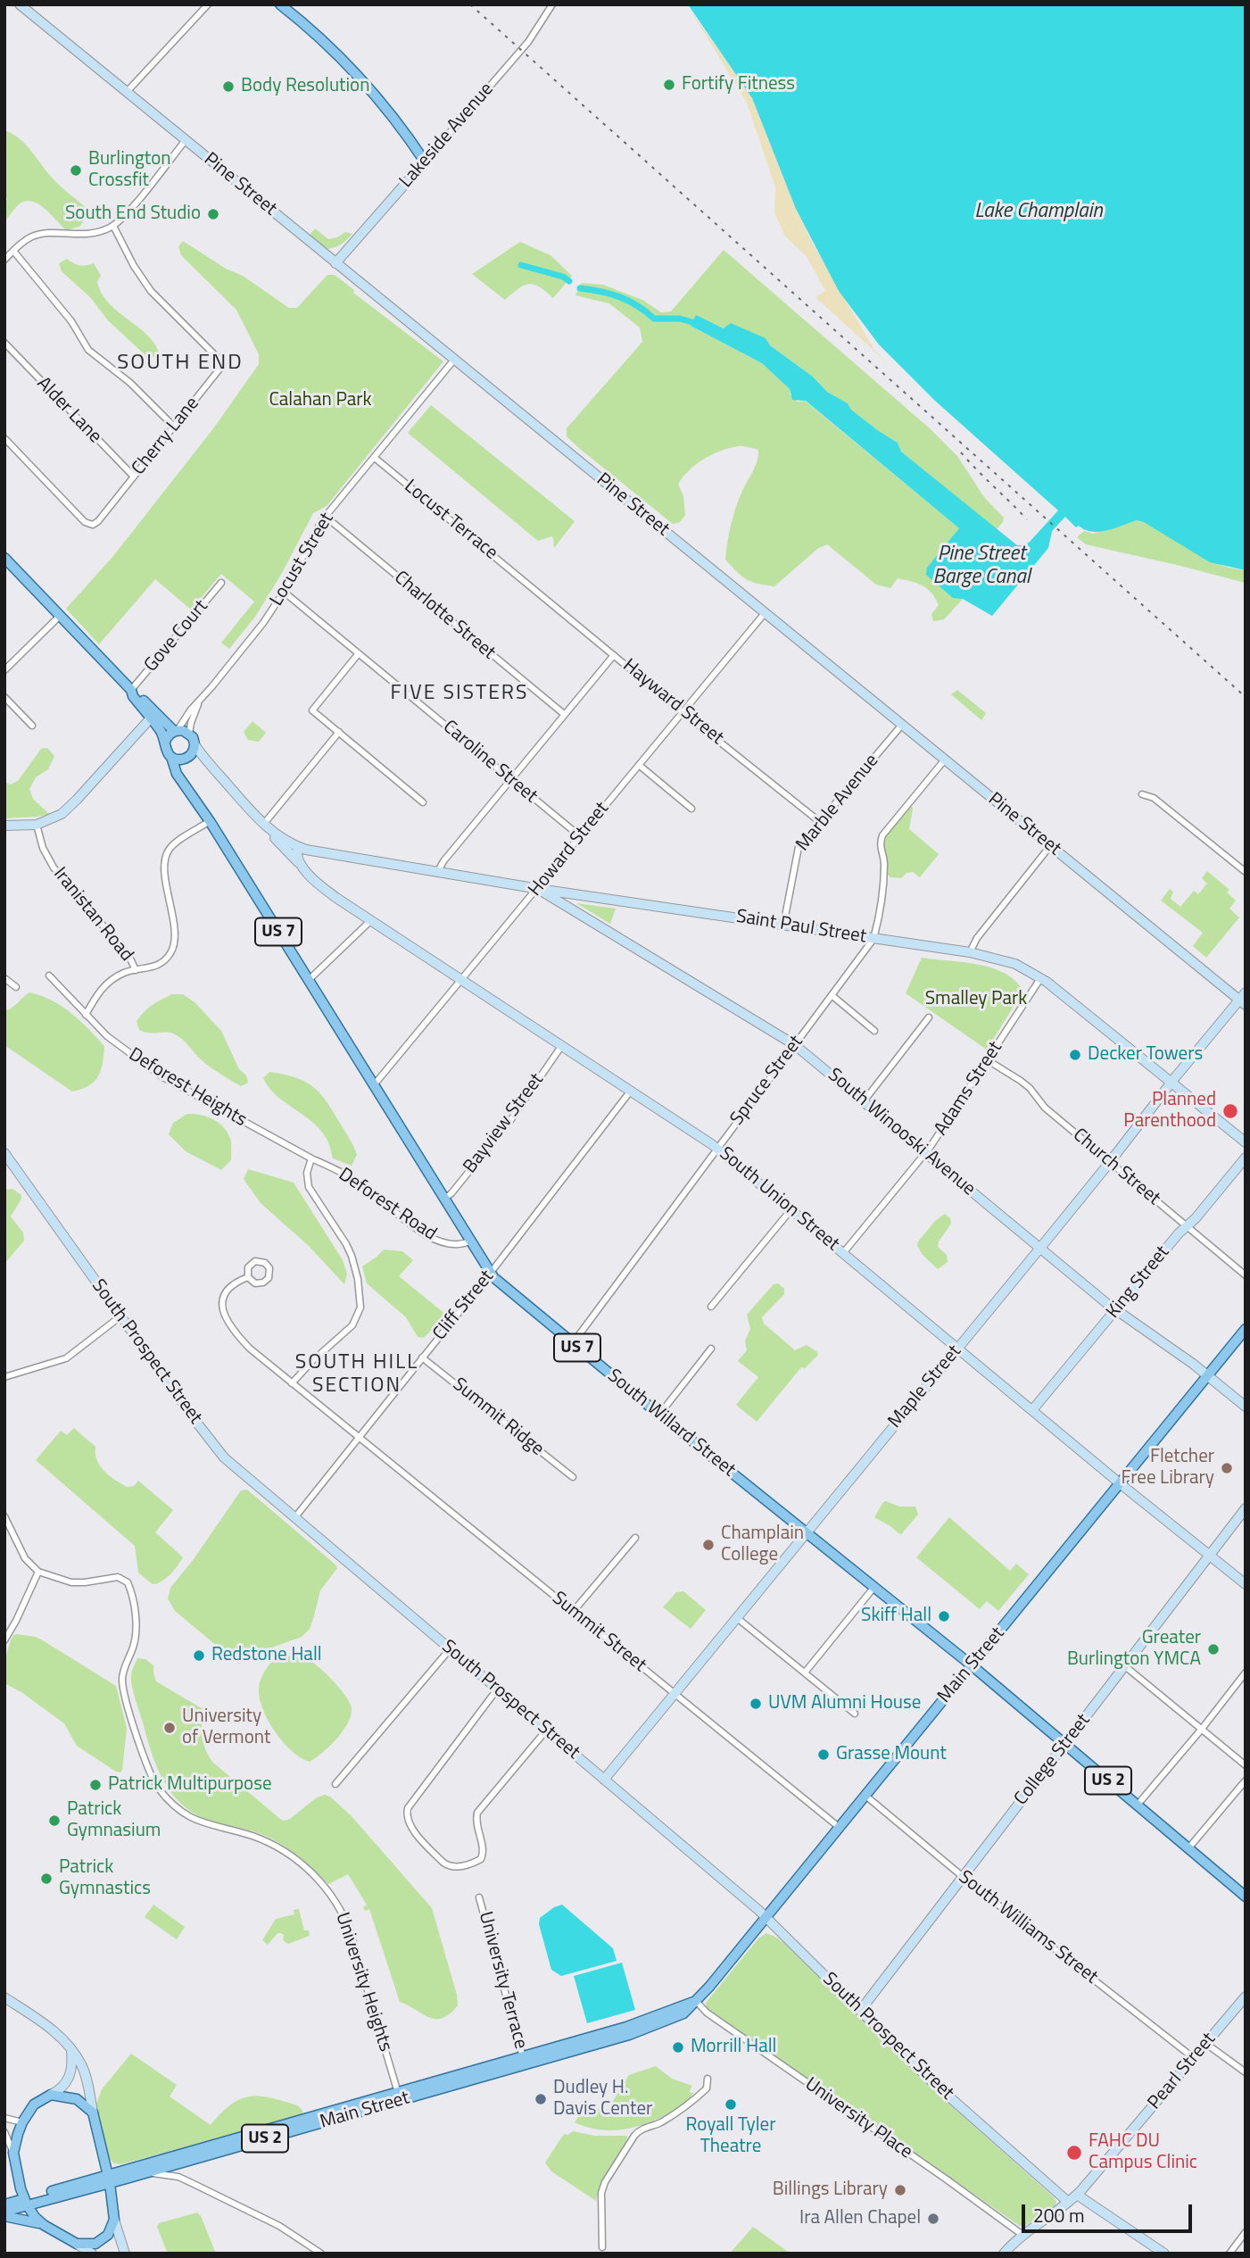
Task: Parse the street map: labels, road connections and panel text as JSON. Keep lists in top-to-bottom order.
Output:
{
  "streets": {
    "main road": [
      "Lakeside Avenue",
      "Pine Street",
      "Saint Paul Street",
      "US 7",
      "South Winooski Avenue",
      "South Union Street",
      "King Street",
      "South Prospect Street",
      "Maple Street",
      "South Willard Street",
      "Main Street",
      "College Street",
      "US 2",
      "Pearl Street"
    ],
    "street": [
      "Alder Lane",
      "Cherry Lane",
      "Locust Terrace",
      "Locust Street",
      "Charlotte Street",
      "Gove Court",
      "Hayward Street",
      "Caroline Street",
      "Marble Avenue",
      "Howard Street",
      "Iranistan Road",
      "Spruce Street",
      "Deforest Heights",
      "Adams Street",
      "Bayview Street",
      "Church Street",
      "Deforest Road",
      "Cliff Street",
      "Summit Ridge",
      "Summit Street",
      "South Williams Street",
      "University Terrace",
      "University Heights",
      "University Place"
    ]
  },
  "crossings": [
    ["Lakeside Avenue", "Pine Street"],
    ["Pine Street", "Locust Street"],
    ["Pine Street", "Marble Avenue"],
    ["Pine Street", "Howard Street"],
    ["Pine Street", "Maple Street"],
    ["Alder Lane", "Cherry Lane"],
    ["Locust Terrace", "Locust Street"],
    ["Locust Terrace", "Hayward Street"],
    ["Locust Street", "Charlotte Street"],
    ["Locust Street", "Caroline Street"],
    ["Locust Street", "South Union Street"],
    ["Locust Street", "South Willard Street"],
    ["Hayward Street", "Marble Avenue"],
    ["Hayward Street", "Howard Street"],
    ["Caroline Street", "Howard Street"],
    ["Marble Avenue", "Saint Paul Street"],
    ["Howard Street", "Saint Paul Street"],
    ["Howard Street", "South Winooski Avenue"],
    ["Howard Street", "South Union Street"],
    ["Howard Street", "South Willard Street"],
    ["Saint Paul Street", "Spruce Street"],
    ["Saint Paul Street", "Adams Street"],
    ["Saint Paul Street", "South Winooski Avenue"],
    ["Saint Paul Street", "South Union Street"],
    ["Saint Paul Street", "Maple Street"],
    ["Spruce Street", "South Winooski Avenue"],
    ["Spruce Street", "South Union Street"],
    ["Spruce Street", "South Willard Street"],
    ["Deforest Heights", "Deforest Road"],
    ["Adams Street", "South Winooski Avenue"],
    ["Adams Street", "Church Street"],
    ["Adams Street", "South Union Street"],
    ["Bayview Street", "South Union Street"],
    ["Bayview Street", "South Willard Street"],
    ["South Winooski Avenue", "King Street"],
    ["South Winooski Avenue", "Maple Street"],
    ["South Winooski Avenue", "Main Street"],
    ["Church Street", "King Street"],
    ["Church Street", "Maple Street"],
    ["South Union Street", "King Street"],
    ["South Union Street", "Cliff Street"],
    ["South Union Street", "Maple Street"],
    ["South Union Street", "South Willard Street"],
    ["South Union Street", "Main Street"],
    ["South Union Street", "College Street"],
    ["Deforest Road", "South Willard Street"],
    ["Deforest Road", "Summit Street"],
    ["Cliff Street", "South Prospect Street"],
    ["Cliff Street", "Summit Ridge"],
    ["Cliff Street", "South Willard Street"],
    ["Cliff Street", "Summit Street"],
    ["South Prospect Street", "Maple Street"],
    ["South Prospect Street", "Main Street"],
    ["South Prospect Street", "College Street"],
    ["South Prospect Street", "Pearl Street"],
    ["Maple Street", "South Willard Street"],
    ["Maple Street", "Summit Street"],
    ["South Willard Street", "Main Street"],
    ["South Willard Street", "College Street"],
    ["Summit Street", "Main Street"],
    ["Main Street", "US 2"],
    ["Main Street", "South Williams Street"],
    ["Main Street", "University Terrace"],
    ["Main Street", "University Heights"],
    ["Main Street", "University Place"],
    ["College Street", "South Williams Street"],
    ["South Williams Street", "Pearl Street"],
    ["Pearl Street", "University Place"]
  ],
  "districts": ["SOUTH END", "FIVE SISTERS", "SOUTH HILL SECTION"],
  "water": ["Lake Champlain", "Pine Street Barge Canal"],
  "parks": ["Calahan Park", "Smalley Park"],
  "places": [
    "Fortify Fitness",
    "Body Resolution",
    "Burlington Crossfit",
    "South End Studio",
    "Decker Towers",
    "Planned Parenthood",
    "Fletcher Free Library",
    "Champlain College",
    "Skiff Hall",
    "Greater Burlington YMCA",
    "Redstone Hall",
    "UVM Alumni House",
    "University of Vermont",
    "Grasse Mount",
    "Patrick Multipurpose",
    "Patrick Gymnasium",
    "Patrick Gymnastics",
    "Morrill Hall",
    "Dudley H. Davis Center",
    "Royall Tyler Theatre",
    "FAHC DU Campus Clinic",
    "Billings Library",
    "Ira Allen Chapel"
  ],
  "scale_bar": "200 m"
}
